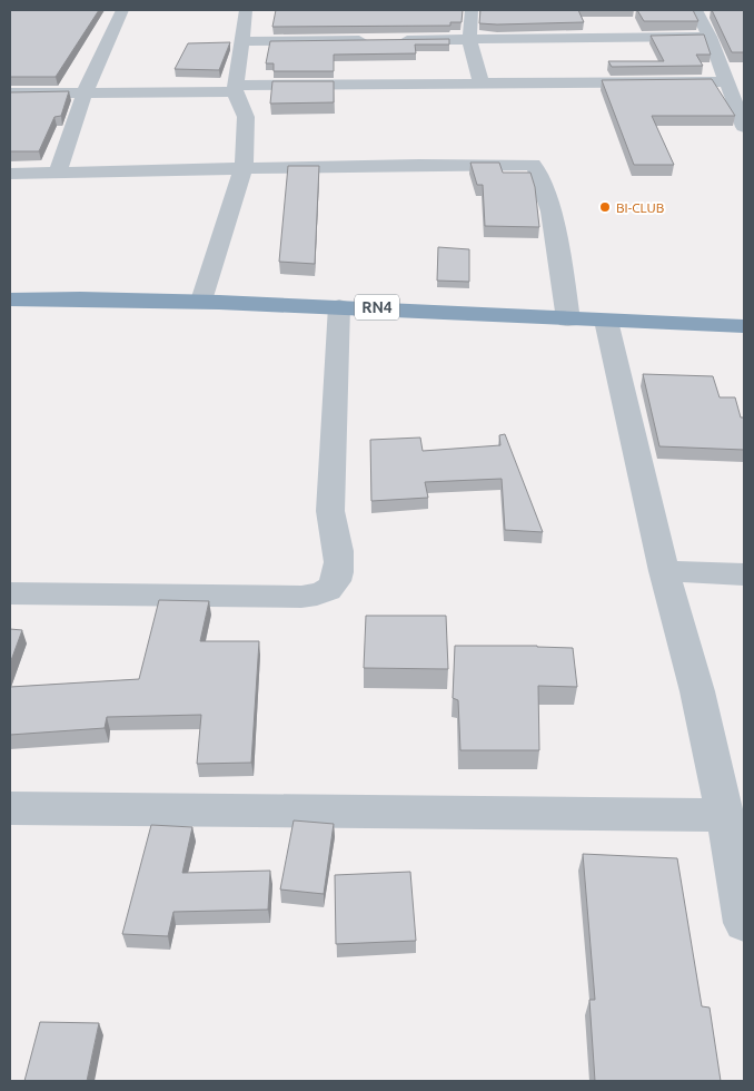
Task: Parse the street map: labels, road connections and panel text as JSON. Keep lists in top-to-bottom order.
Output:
{
  "streets": {
    "highway": ["RN4"]
  },
  "places": ["BI-CLUB"]
}
